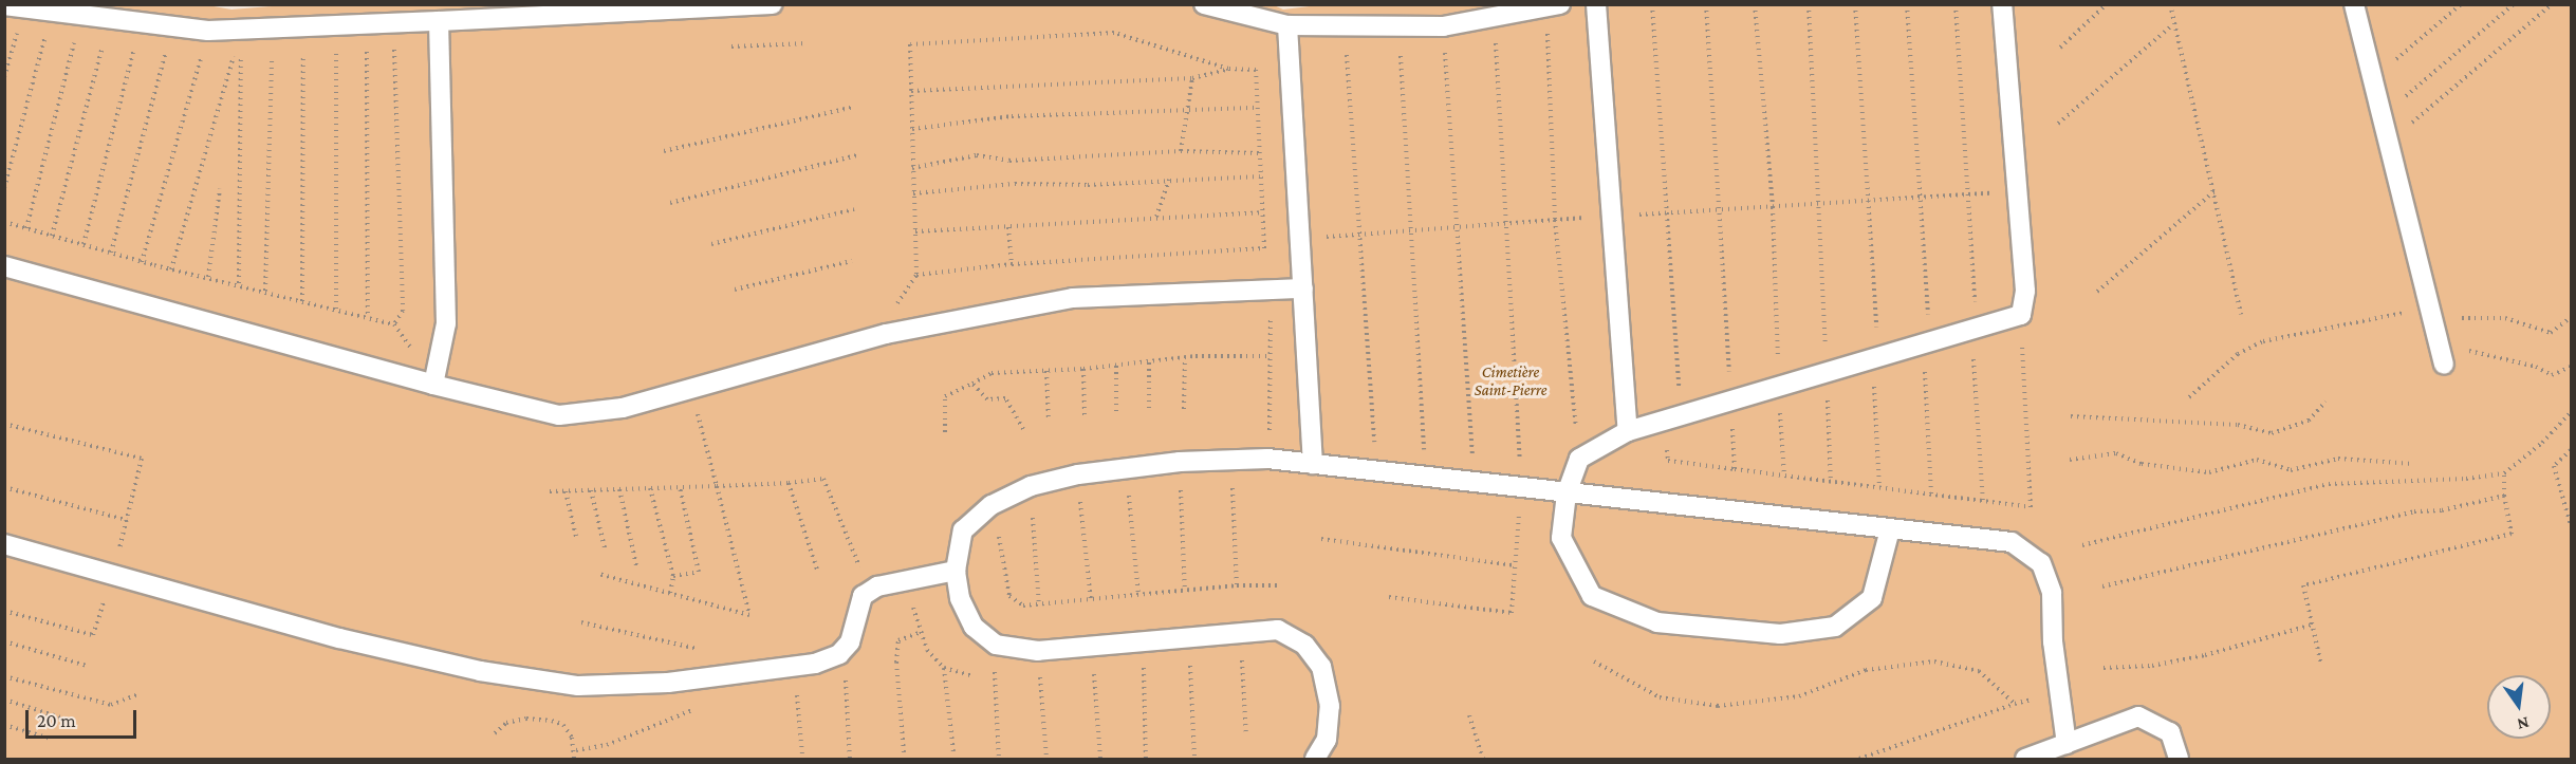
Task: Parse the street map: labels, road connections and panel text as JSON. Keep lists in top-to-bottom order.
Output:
{
  "parks": ["Cimetière Saint-Pierre"],
  "scale_bar": "20 m",
  "north": "bottom"
}
